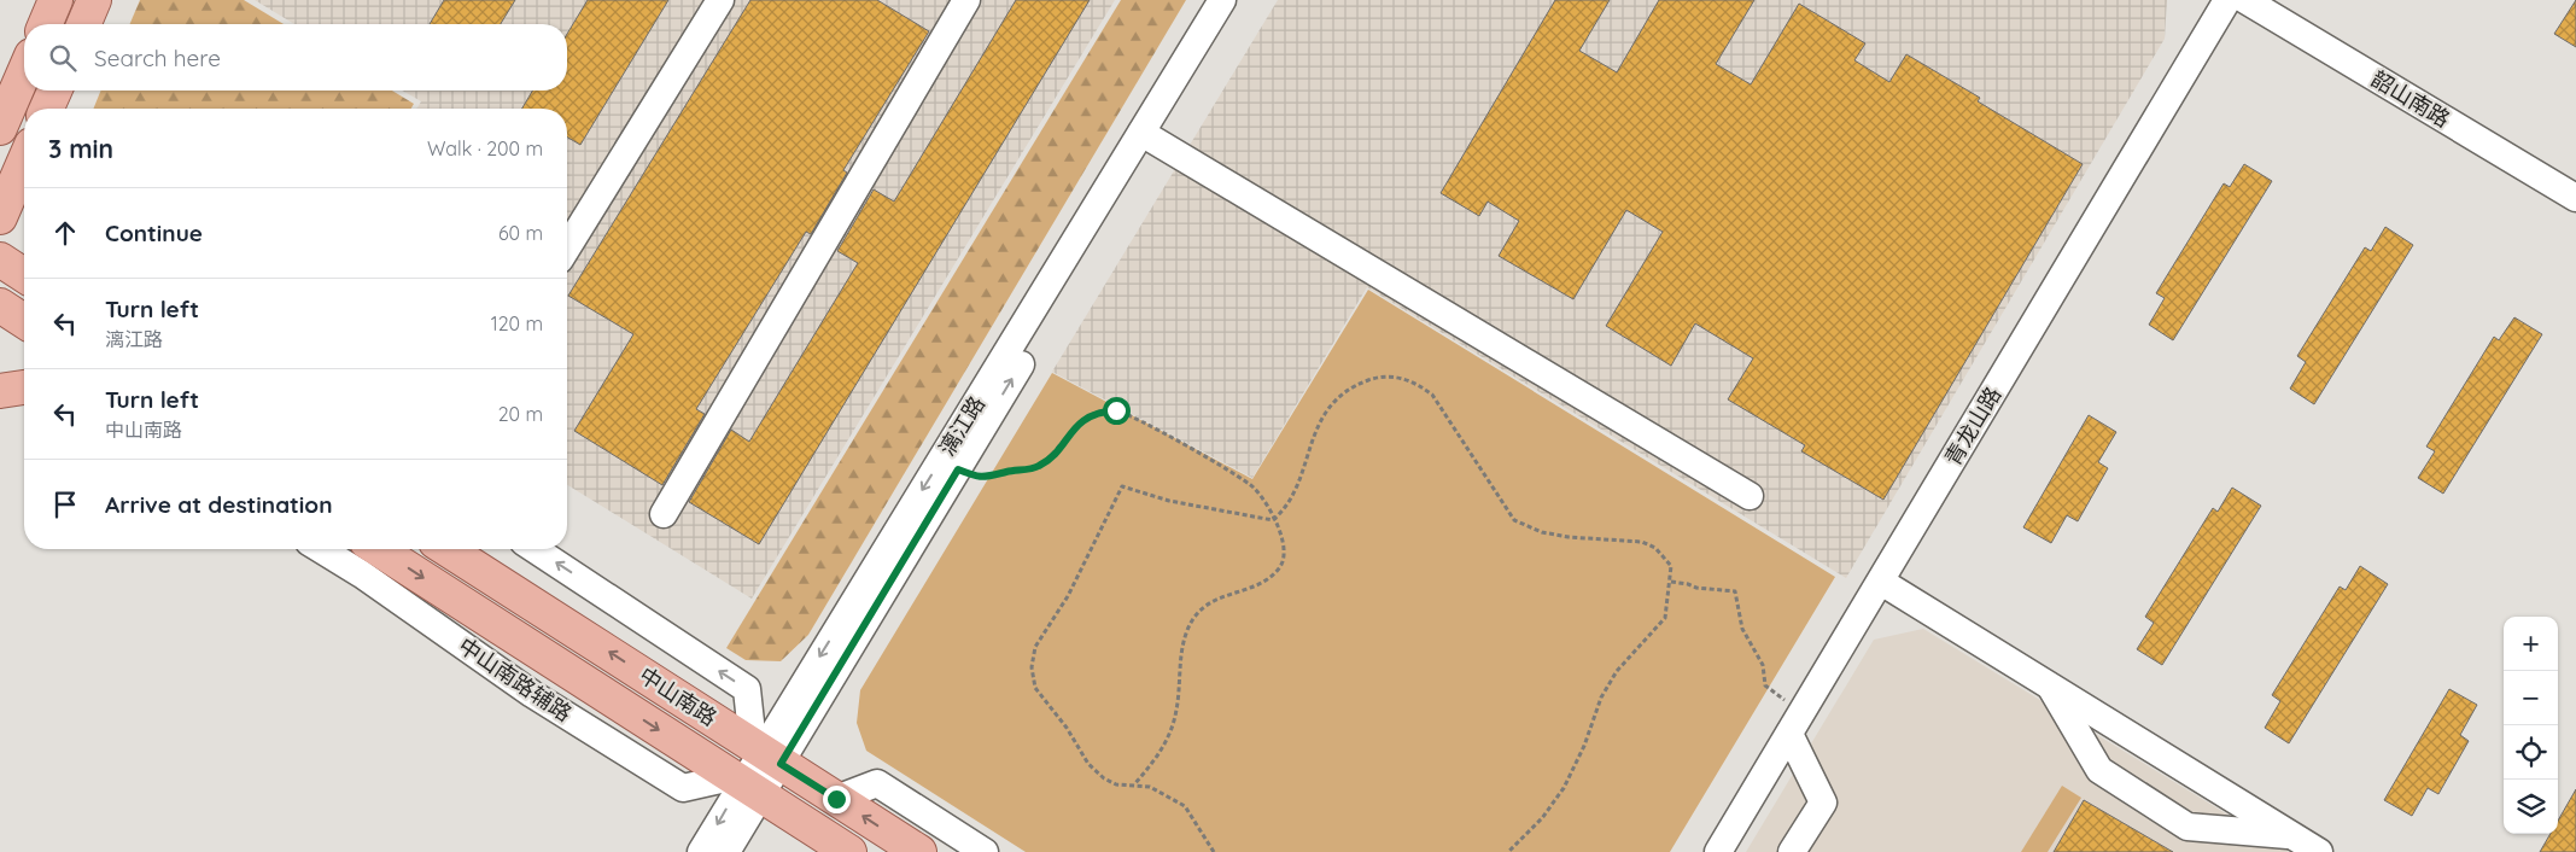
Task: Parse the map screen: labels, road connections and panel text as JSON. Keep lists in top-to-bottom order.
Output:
{
  "streets": {
    "main road": ["中山南路"],
    "street": ["韶山南路", "漓江路", "青龙山路"]
  },
  "crossings": [
    ["漓江路", "中山南路"]
  ],
  "page": {
    "search": "Search here",
    "heading": ["3 min", "Walk · 200 m"],
    "list": [
      ["Continue", "60 m"],
      ["Turn left", "漓江路", "120 m"],
      ["Turn left", "中山南路", "20 m"],
      "Arrive at destination"
    ],
    "map_buttons": ["+", "−"]
  }
}
